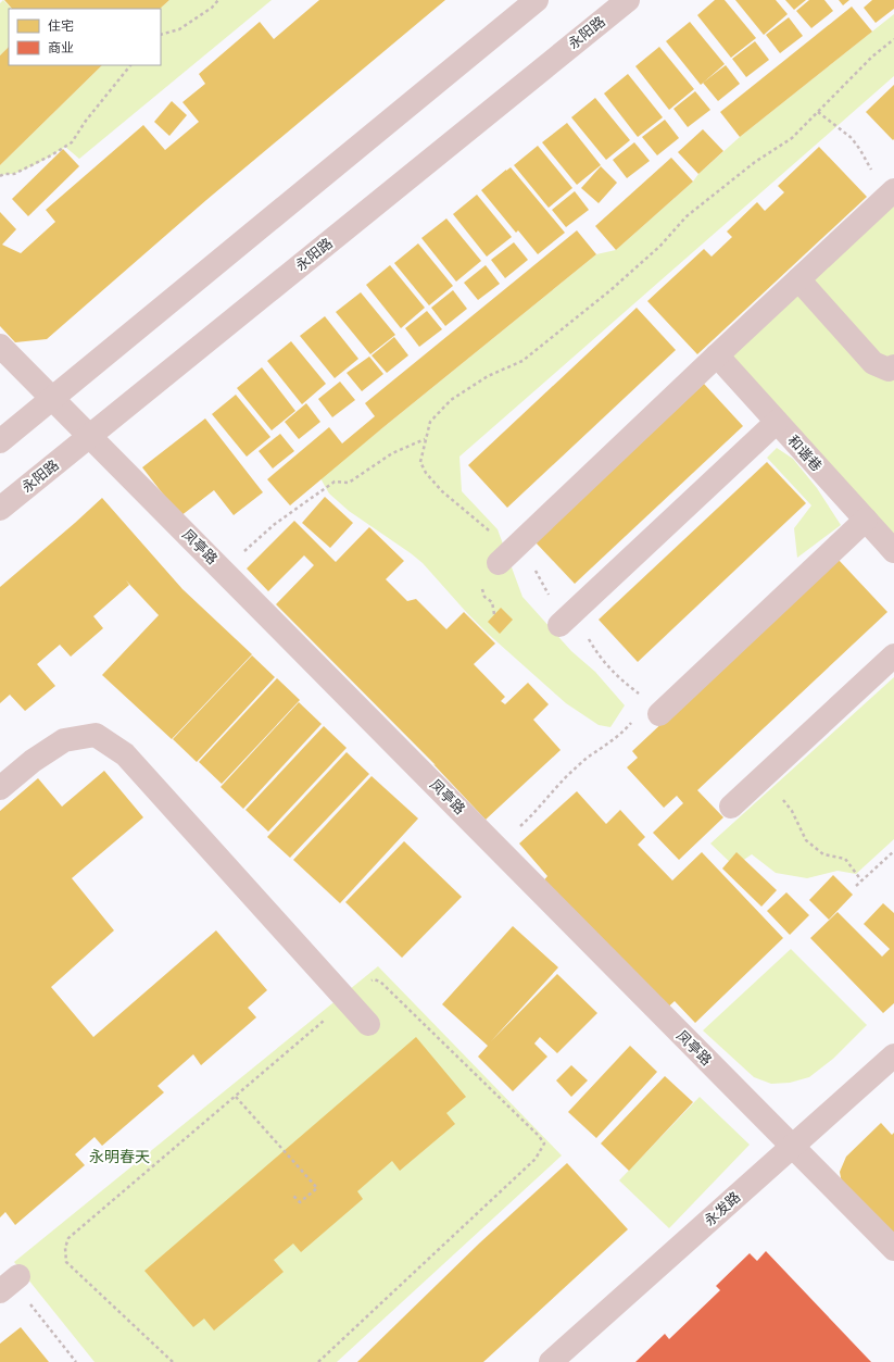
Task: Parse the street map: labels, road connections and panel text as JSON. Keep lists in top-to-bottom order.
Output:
{
  "streets": {
    "street": [
      "永阳路",
      "和谐巷",
      "凤亭路",
      "永发路"
    ]
  },
  "crossings": [
    ["永阳路", "凤亭路"],
    ["凤亭路", "永发路"]
  ],
  "districts": ["永明春天"],
  "legend": ["住宅", "商业"]
}
